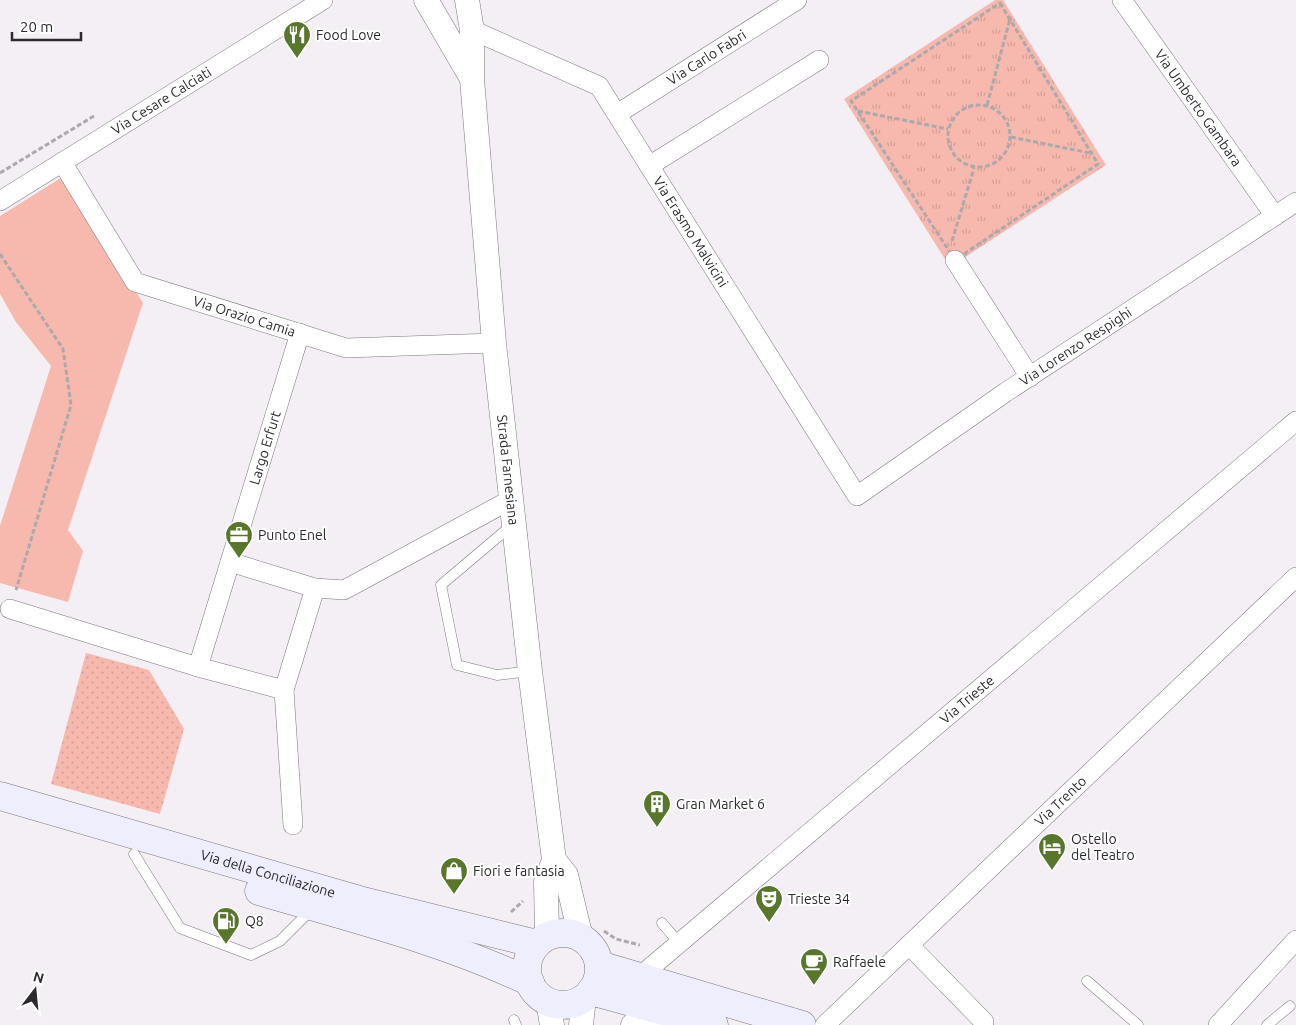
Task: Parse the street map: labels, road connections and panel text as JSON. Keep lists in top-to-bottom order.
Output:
{
  "streets": {
    "main road": ["Strada Farnesiana", "Via della Conciliazione"],
    "street": [
      "Via Carlo Fabri",
      "Via Cesare Calciati",
      "Via Umberto Gambara",
      "Via Erasmo Malvicini",
      "Via Orazio Camia",
      "Via Lorenzo Respighi",
      "Largo Erfurt",
      "Via Trieste",
      "Via Trento"
    ]
  },
  "crossings": [
    ["Via Carlo Fabri", "Via Erasmo Malvicini"],
    ["Via Cesare Calciati", "Via Orazio Camia"],
    ["Via Umberto Gambara", "Via Lorenzo Respighi"],
    ["Via Erasmo Malvicini", "Via Lorenzo Respighi"],
    ["Via Erasmo Malvicini", "Strada Farnesiana"],
    ["Via Orazio Camia", "Largo Erfurt"],
    ["Via Orazio Camia", "Strada Farnesiana"],
    ["Strada Farnesiana", "Via della Conciliazione"]
  ],
  "places": {
    "restaurant": ["Food Love"],
    "office": ["Punto Enel"],
    "building": ["Gran Market 6"],
    "hotel": ["Ostello del Teatro"],
    "shop": ["Fiori e fantasia"],
    "theatre": ["Trieste 34"],
    "fuel station": ["Q8"],
    "cafe": ["Raffaele"]
  },
  "scale_bar": "20 m",
  "north": "top"
}
